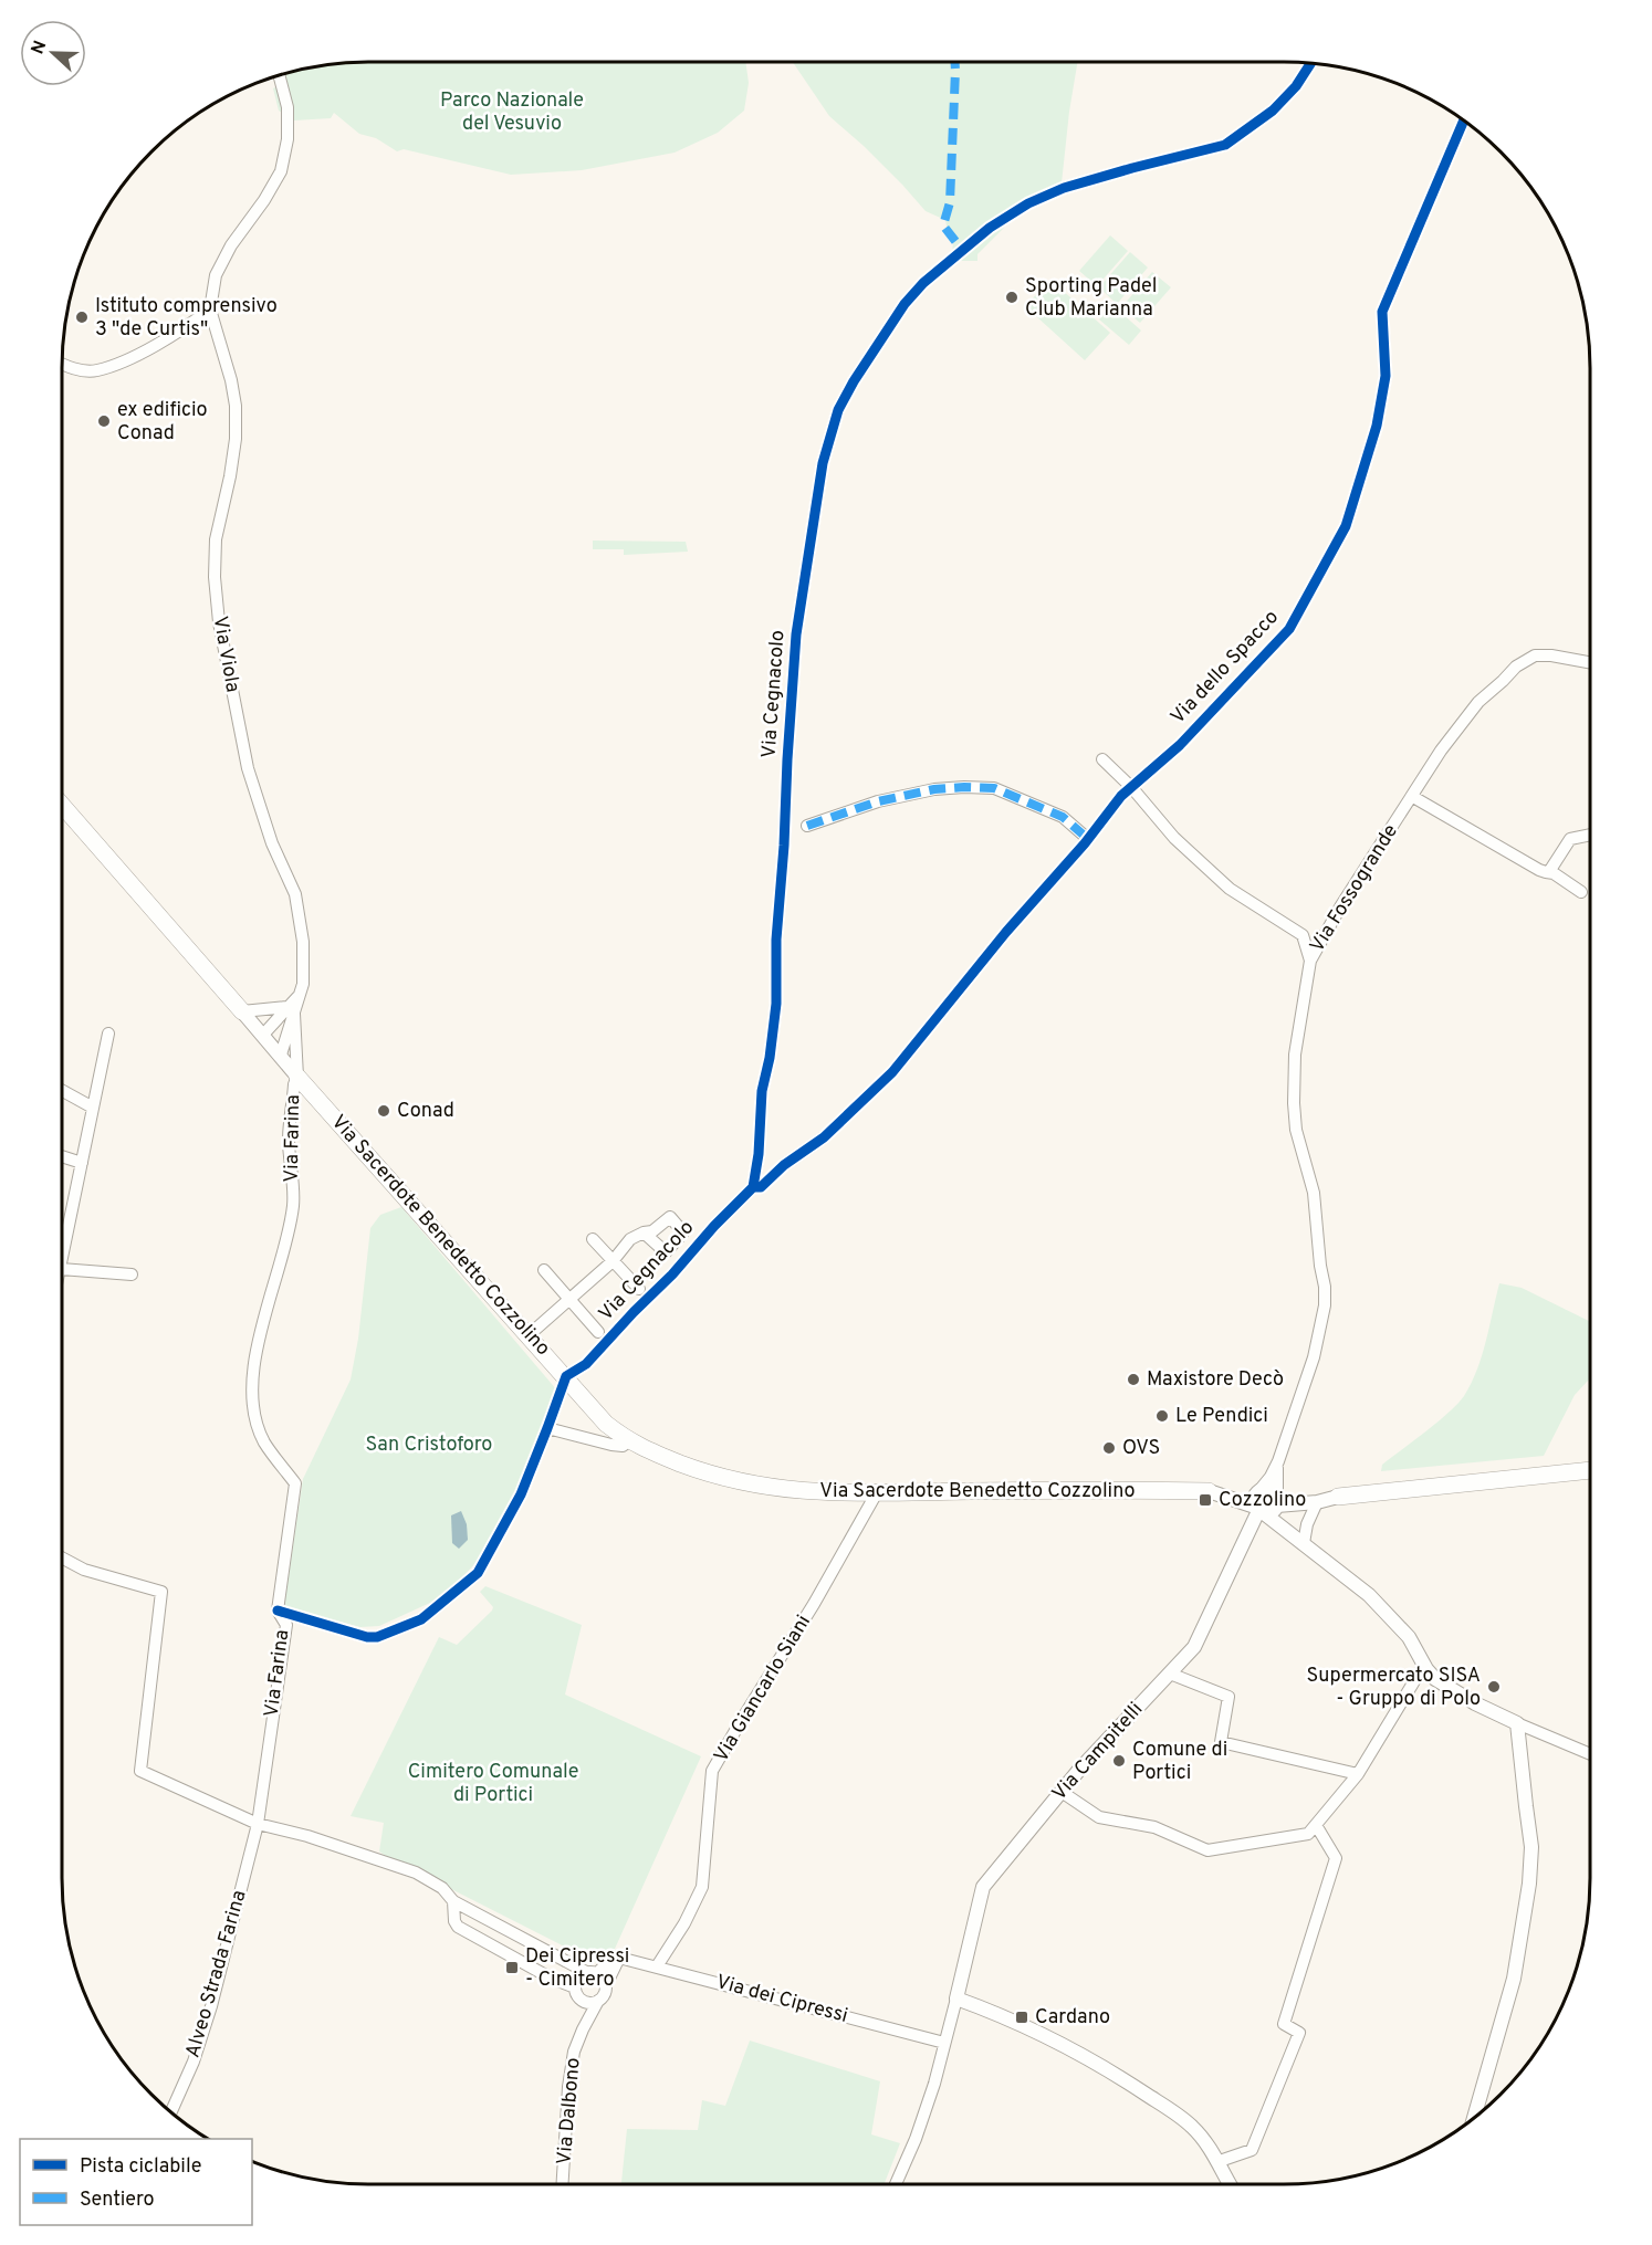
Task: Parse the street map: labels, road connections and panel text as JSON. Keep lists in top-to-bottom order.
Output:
{
  "streets": {
    "main road": ["Via Sacerdote Benedetto Cozzolino"],
    "street": [
      "Via Viola",
      "Via dello Spacco",
      "Via Cegnacolo",
      "Via Fossogrande",
      "Via Farina",
      "Via Giancarlo Siani",
      "Via Campitelli",
      "Alveo Strada Farina",
      "Via dei Cipressi",
      "Via Dalbono"
    ]
  },
  "crossings": [
    ["Via Viola", "Via Sacerdote Benedetto Cozzolino"],
    ["Via dello Spacco", "Via Cegnacolo"],
    ["Via Cegnacolo", "Via Sacerdote Benedetto Cozzolino"],
    ["Via Farina", "Via Sacerdote Benedetto Cozzolino"],
    ["Via Farina", "Alveo Strada Farina"],
    ["Via Sacerdote Benedetto Cozzolino", "Via Giancarlo Siani"],
    ["Via Sacerdote Benedetto Cozzolino", "Via Campitelli"],
    ["Via Giancarlo Siani", "Via dei Cipressi"]
  ],
  "parks": ["Parco Nazionale del Vesuvio", "San Cristoforo", "Cimitero Comunale di Portici"],
  "places": {
    "other": [
      "Sporting Padel Club Marianna",
      "Istituto comprensivo 3 \"de Curtis\"",
      "ex edificio Conad",
      "Conad",
      "Maxistore Decò",
      "Le Pendici",
      "OVS",
      "Supermercato SISA - Gruppo di Polo",
      "Comune di Portici"
    ],
    "transit": ["Cozzolino", "Dei Cipressi - Cimitero", "Cardano"]
  },
  "legend": ["Pista ciclabile", "Sentiero"],
  "north": "left"
}
